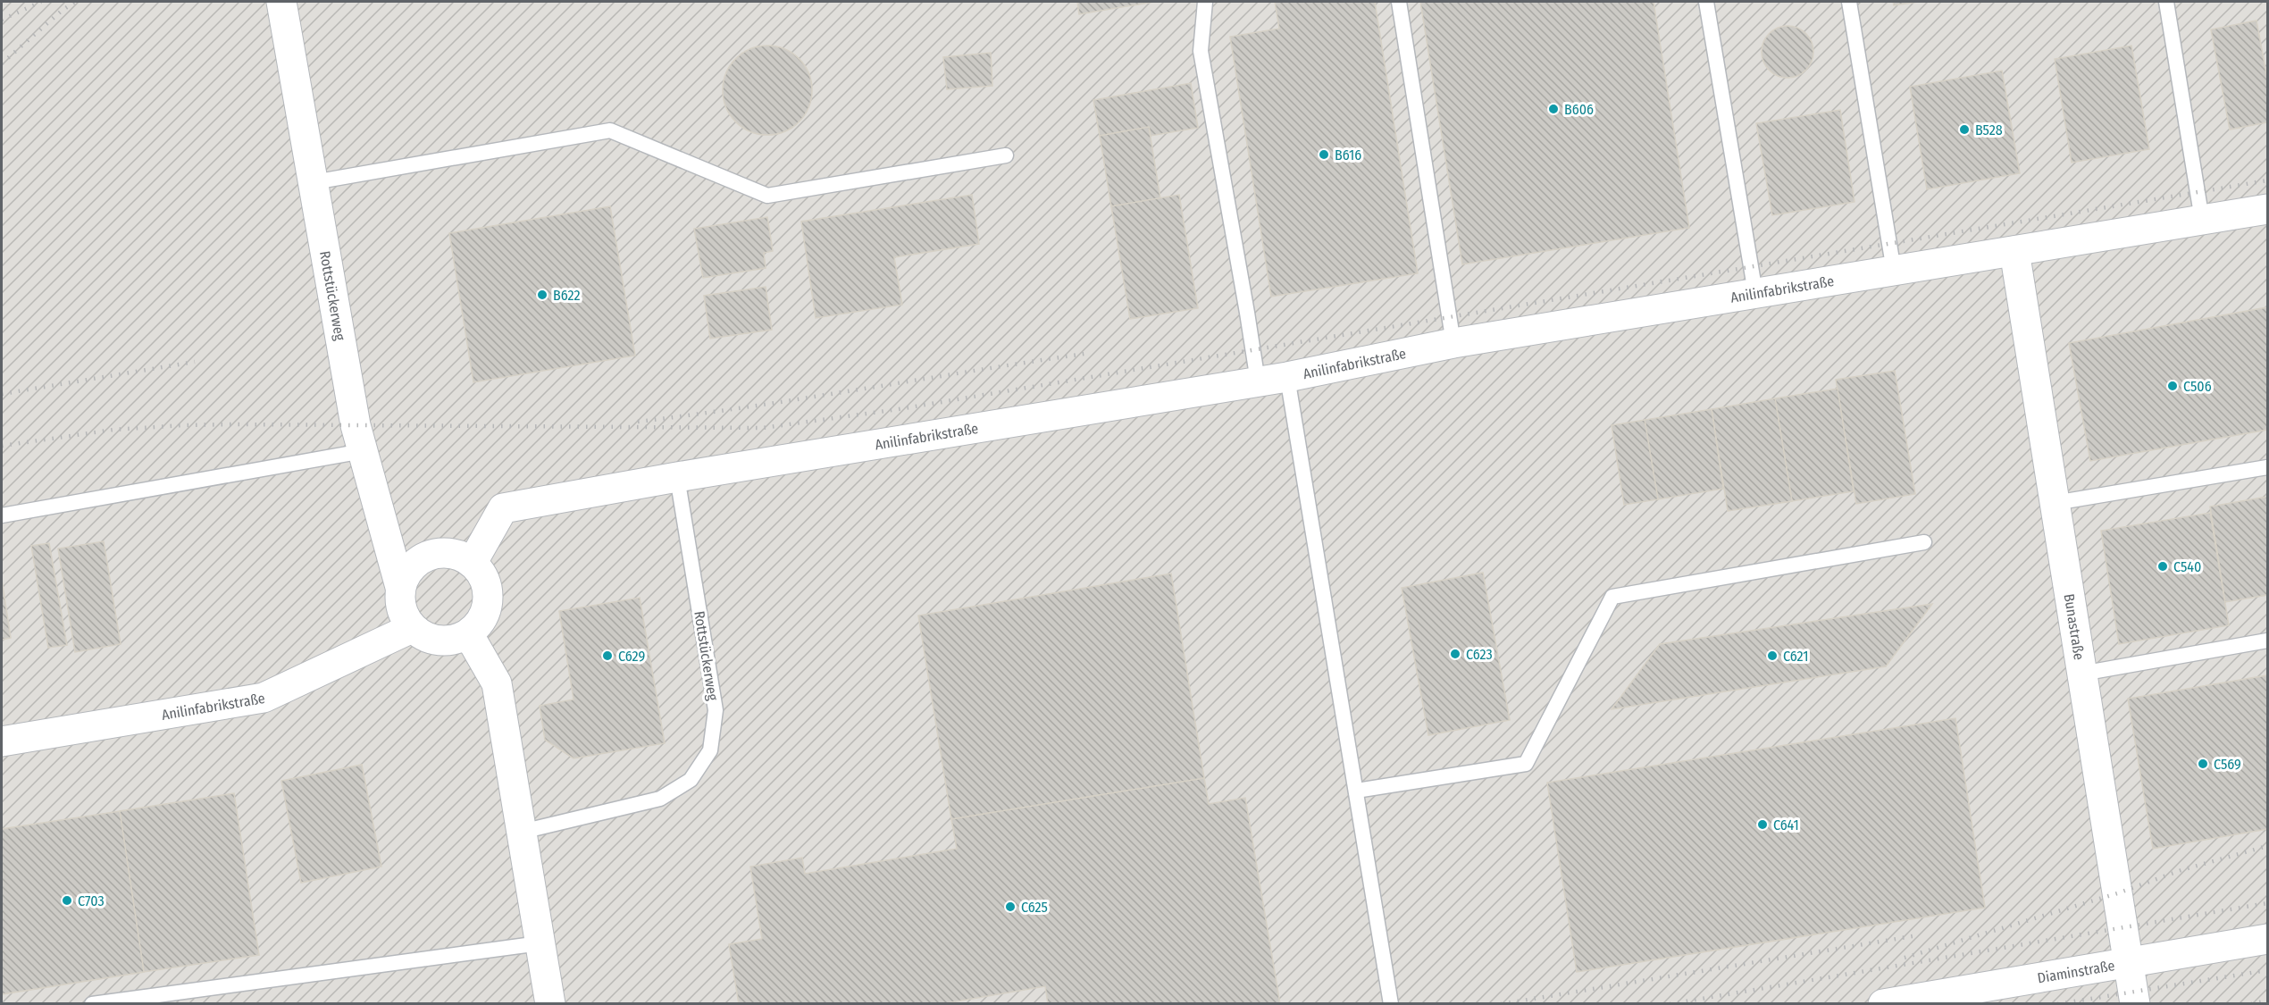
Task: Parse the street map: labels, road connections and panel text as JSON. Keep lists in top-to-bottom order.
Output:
{
  "streets": {
    "street": [
      "Anilinfabrikstraße",
      "Rottstückerweg",
      "Bunastraße",
      "Diaminstraße"
    ]
  },
  "crossings": [
    ["Anilinfabrikstraße", "Rottstückerweg"],
    ["Anilinfabrikstraße", "Bunastraße"],
    ["Bunastraße", "Diaminstraße"]
  ],
  "places": [
    "B606",
    "B528",
    "B616",
    "B622",
    "C506",
    "C540",
    "C623",
    "C629",
    "C621",
    "C569",
    "C641",
    "C703",
    "C625"
  ]
}
